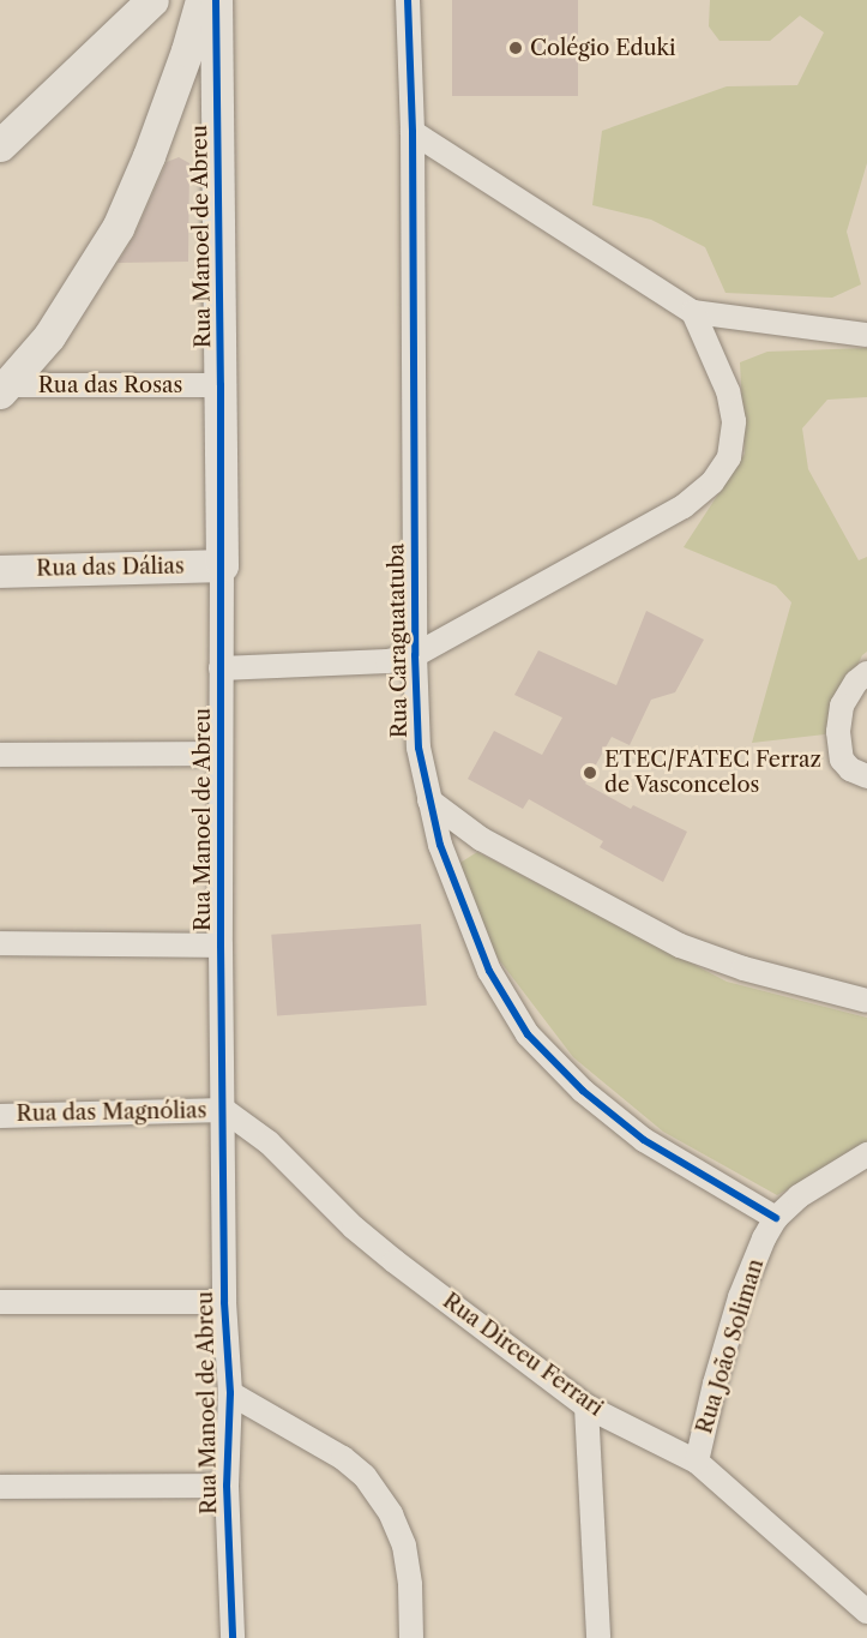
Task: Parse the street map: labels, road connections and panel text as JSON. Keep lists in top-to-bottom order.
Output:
{
  "streets": {
    "street": [
      "Rua Manoel de Abreu",
      "Rua das Rosas",
      "Rua das Dálias",
      "Rua Caraguatatuba",
      "Rua das Magnólias",
      "Rua João Soliman",
      "Rua Dirceu Ferrari"
    ]
  },
  "crossings": [
    ["Rua Manoel de Abreu", "Rua das Rosas"],
    ["Rua Manoel de Abreu", "Rua das Dálias"],
    ["Rua Manoel de Abreu", "Rua das Magnólias"],
    ["Rua Manoel de Abreu", "Rua Dirceu Ferrari"],
    ["Rua Caraguatatuba", "Rua João Soliman"],
    ["Rua das Magnólias", "Rua Dirceu Ferrari"],
    ["Rua João Soliman", "Rua Dirceu Ferrari"]
  ],
  "places": ["Colégio Eduki", "ETEC/FATEC Ferraz de Vasconcelos"]
}
